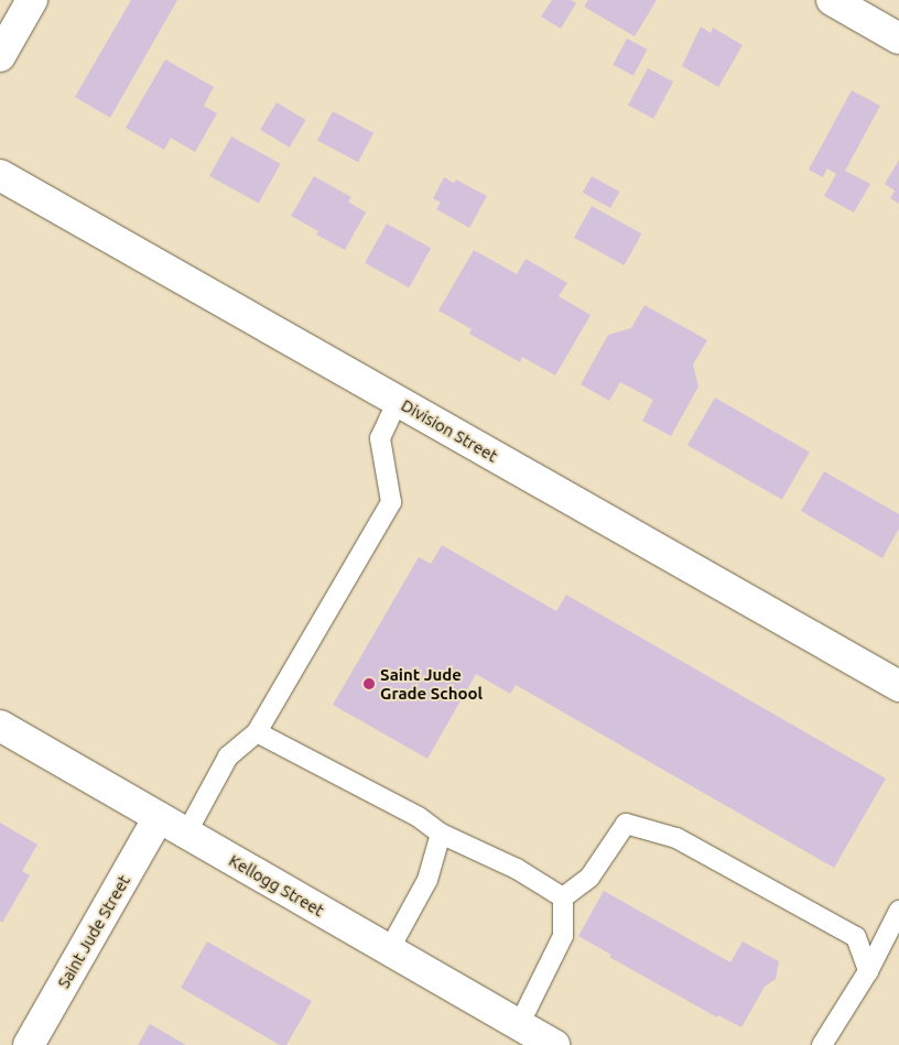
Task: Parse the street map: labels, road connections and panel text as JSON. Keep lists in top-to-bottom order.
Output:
{
  "streets": {
    "street": ["Division Street", "Kellogg Street", "Saint Jude Street"]
  },
  "crossings": [
    ["Kellogg Street", "Saint Jude Street"]
  ],
  "places": ["Saint Jude Grade School"]
}
